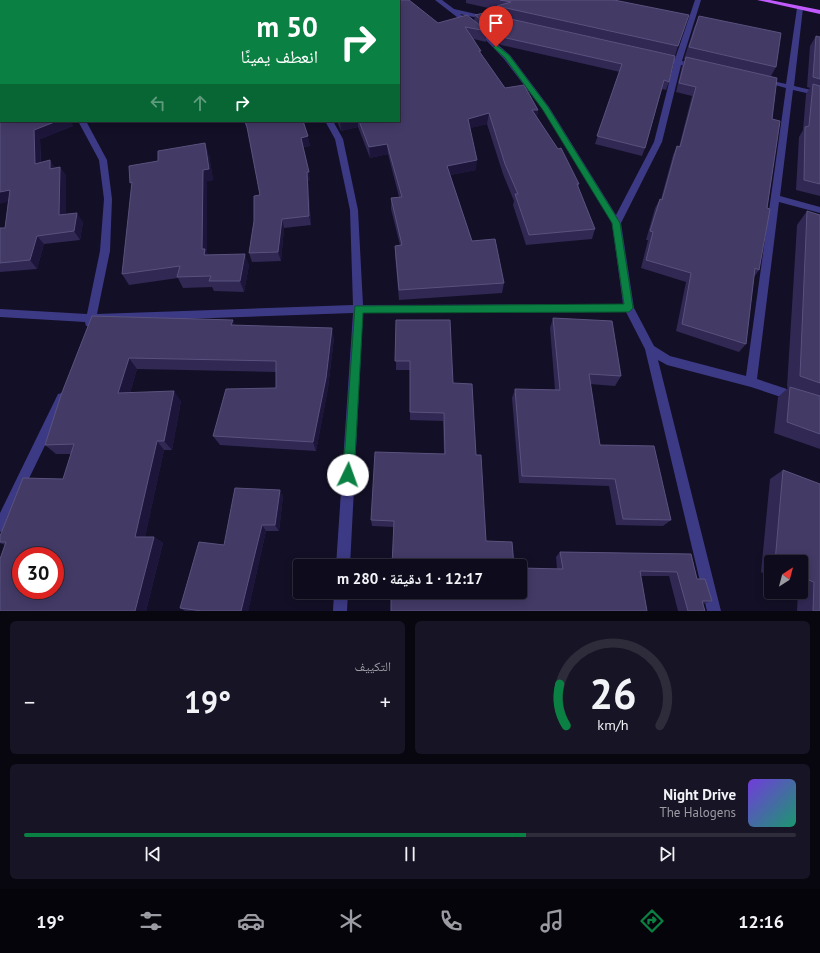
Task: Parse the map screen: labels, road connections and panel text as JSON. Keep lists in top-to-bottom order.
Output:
{
  "north": "top right",
  "page": {
    "turn": ["50 m", "انعطف يمينًا"],
    "limit": "30",
    "trip": "12:17 · 1 دقيقة · 280 m",
    "tile": "التكييف",
    "heat": ["−", "19°", "+"],
    "song": ["Night Drive", "The Halogens"],
    "tabs": ["12:16", "19°"],
    "gauge": ["26", "km/h"]
  }
}
